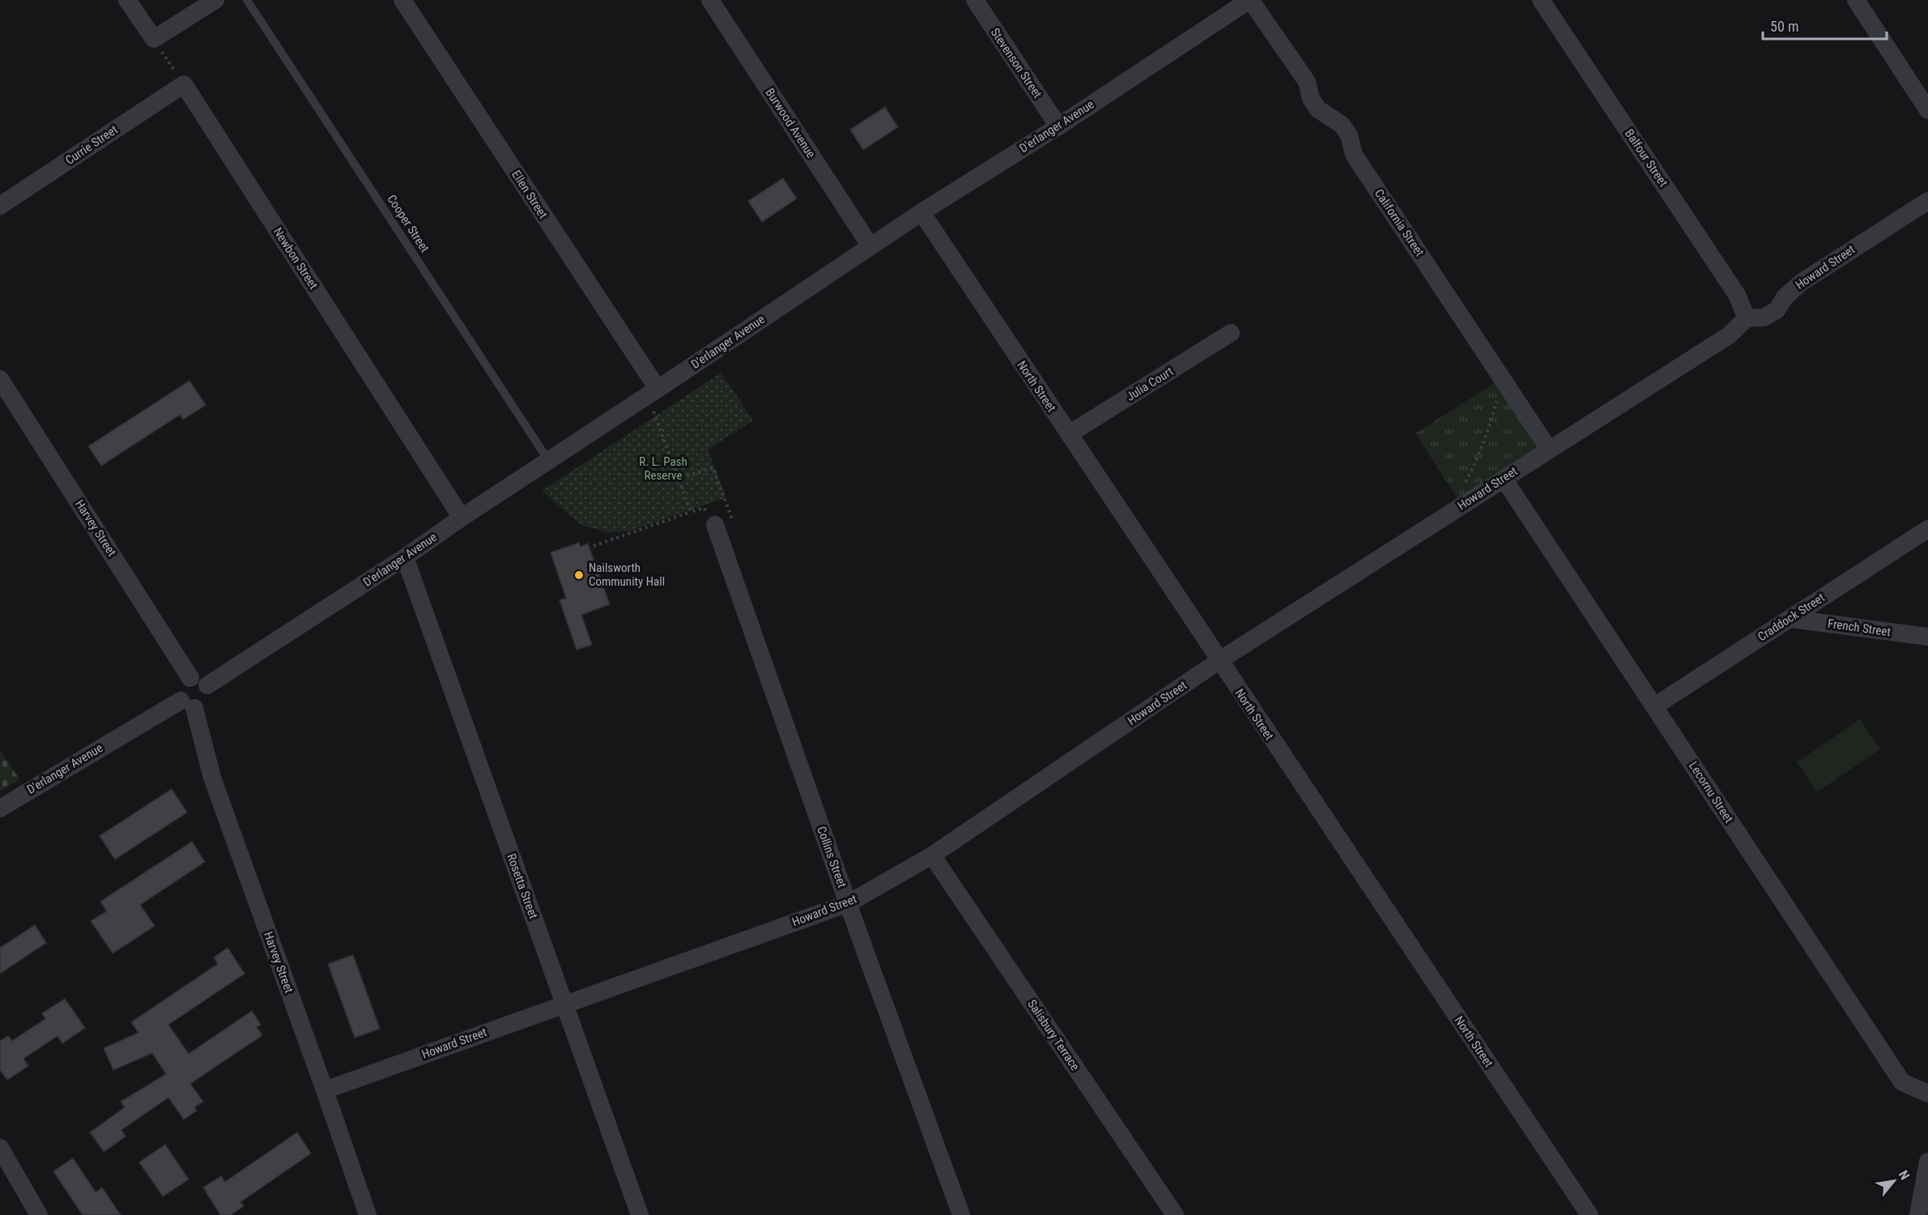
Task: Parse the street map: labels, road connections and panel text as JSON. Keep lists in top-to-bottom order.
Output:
{
  "streets": {
    "street": [
      "Stevenson Street",
      "Burwood Avenue",
      "D'erlanger Avenue",
      "Currie Street",
      "Balfour Street",
      "Ellen Street",
      "California Street",
      "Newbon Street",
      "Howard Street",
      "Julia Court",
      "North Street",
      "Harvey Street",
      "Craddock Street",
      "French Street",
      "Lecornu Street",
      "Collins Street",
      "Rosetta Street",
      "Salisbury Terrace"
    ],
    "lane": ["Cooper Street"]
  },
  "crossings": [
    ["Stevenson Street", "D'erlanger Avenue"],
    ["Burwood Avenue", "D'erlanger Avenue"],
    ["D'erlanger Avenue", "Ellen Street"],
    ["D'erlanger Avenue", "California Street"],
    ["D'erlanger Avenue", "Cooper Street"],
    ["D'erlanger Avenue", "Newbon Street"],
    ["D'erlanger Avenue", "North Street"],
    ["D'erlanger Avenue", "Harvey Street"],
    ["D'erlanger Avenue", "Rosetta Street"],
    ["Currie Street", "Newbon Street"],
    ["Balfour Street", "Howard Street"],
    ["California Street", "Howard Street"],
    ["Howard Street", "North Street"],
    ["Howard Street", "Harvey Street"],
    ["Howard Street", "Lecornu Street"],
    ["Howard Street", "Collins Street"],
    ["Howard Street", "Rosetta Street"],
    ["Howard Street", "Salisbury Terrace"],
    ["Julia Court", "North Street"],
    ["Craddock Street", "French Street"],
    ["Craddock Street", "Lecornu Street"]
  ],
  "parks": ["R. L. Pash Reserve"],
  "places": ["Nailsworth Community Hall"],
  "scale_bar": "50 m",
  "north": "top right"
}
